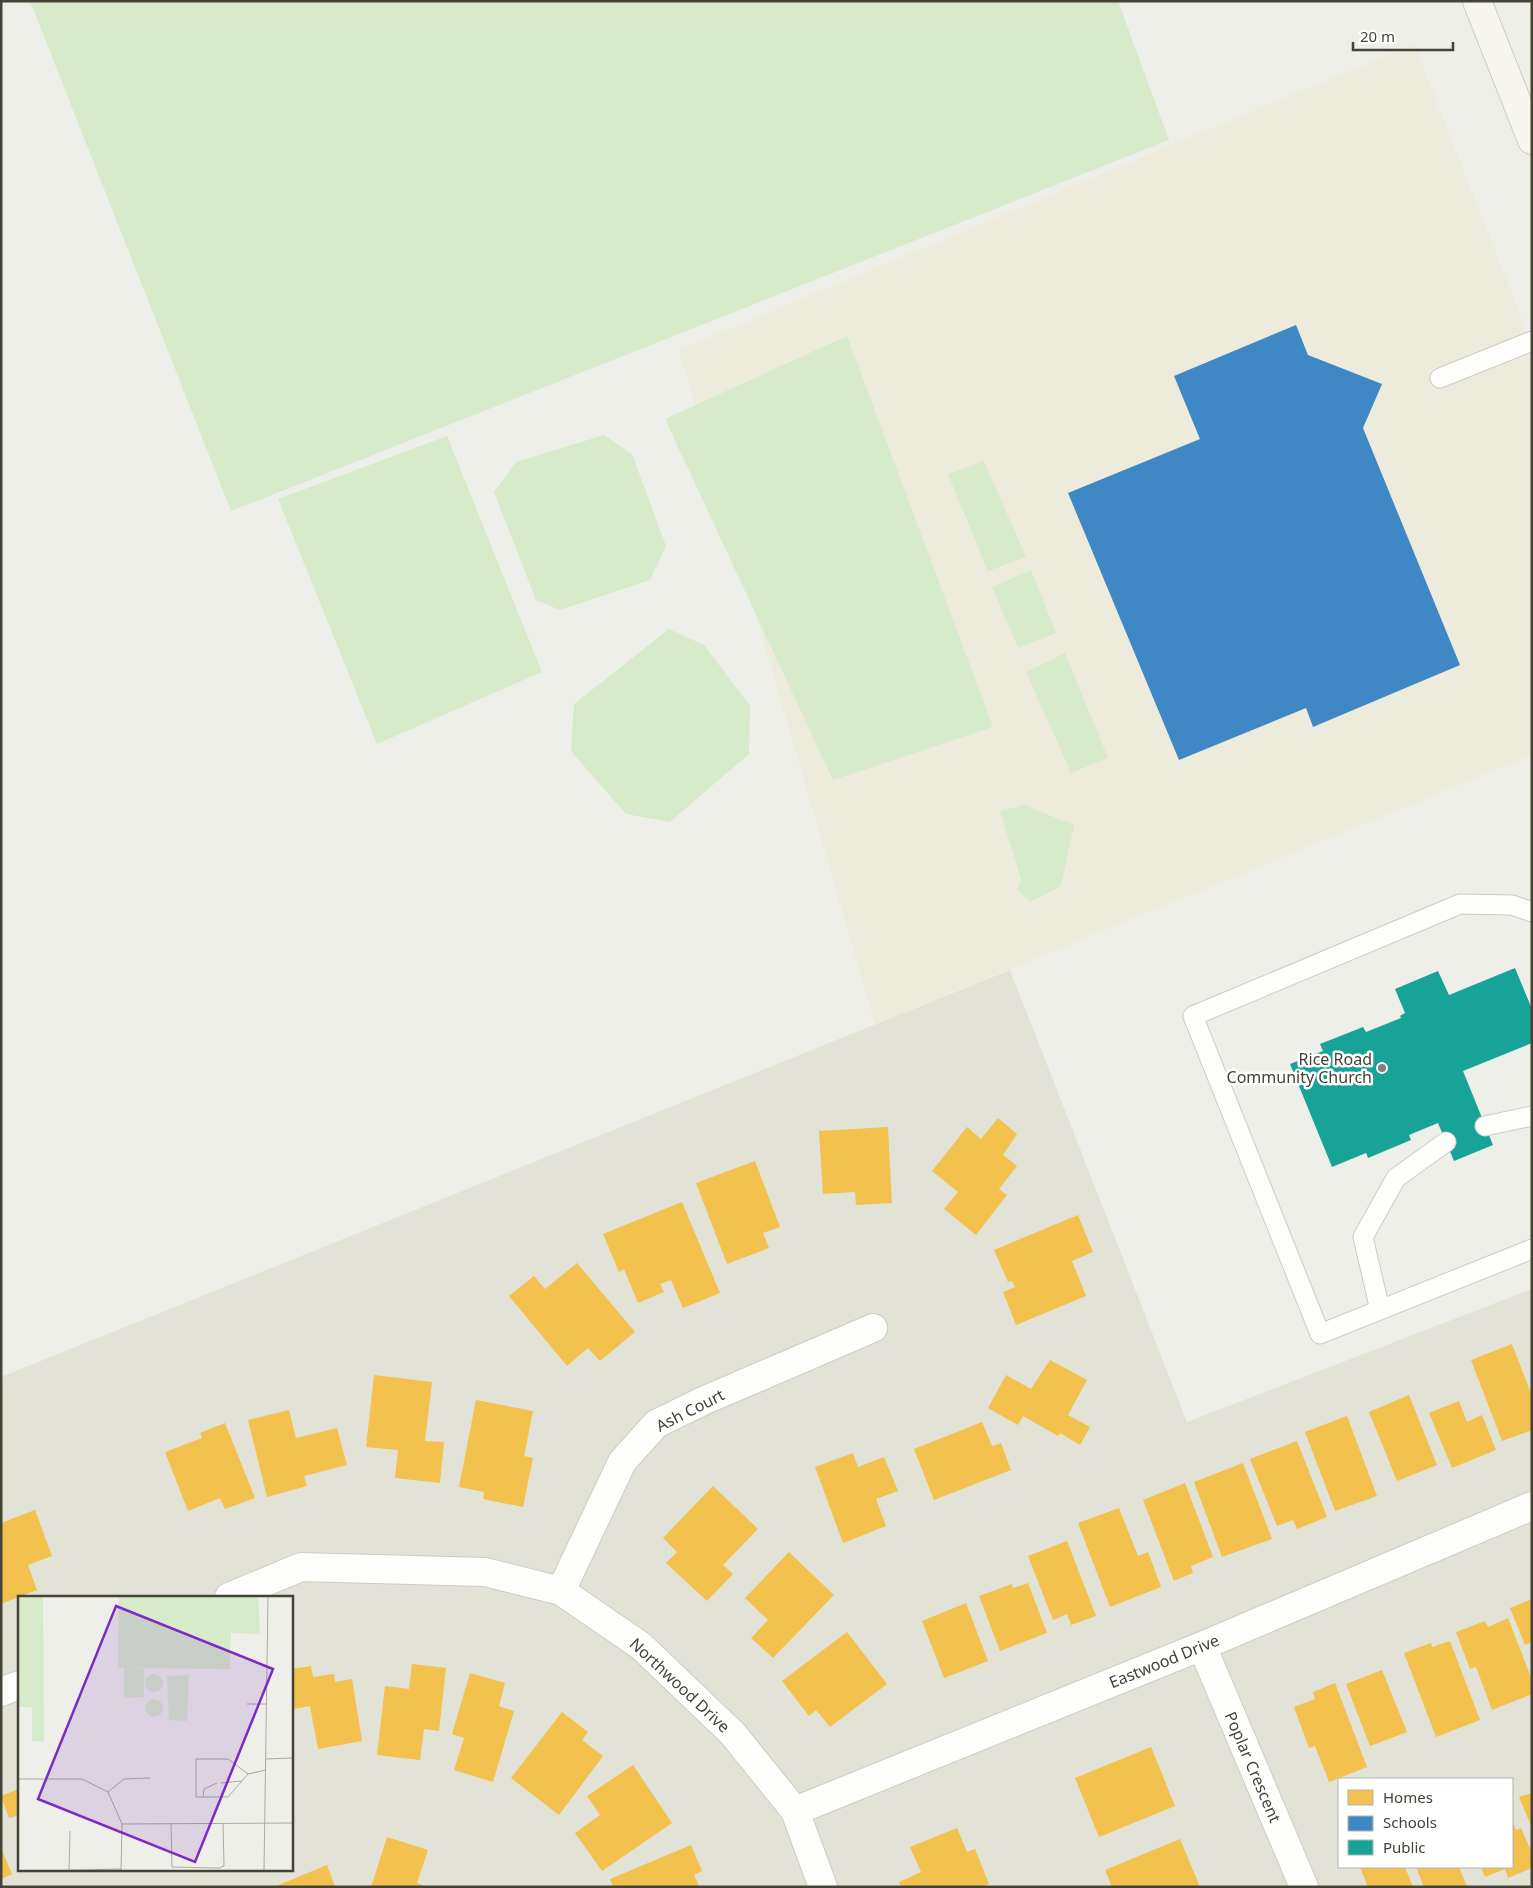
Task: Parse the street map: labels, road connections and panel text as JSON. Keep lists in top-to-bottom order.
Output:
{
  "streets": {
    "street": [
      "Ash Court",
      "Eastwood Drive",
      "Northwood Drive",
      "Poplar Crescent"
    ]
  },
  "crossings": [
    ["Ash Court", "Northwood Drive"],
    ["Eastwood Drive", "Northwood Drive"],
    ["Eastwood Drive", "Poplar Crescent"]
  ],
  "places": ["Rice Road Community Church"],
  "legend": ["Homes", "Schools", "Public"],
  "scale_bar": "20 m"
}
